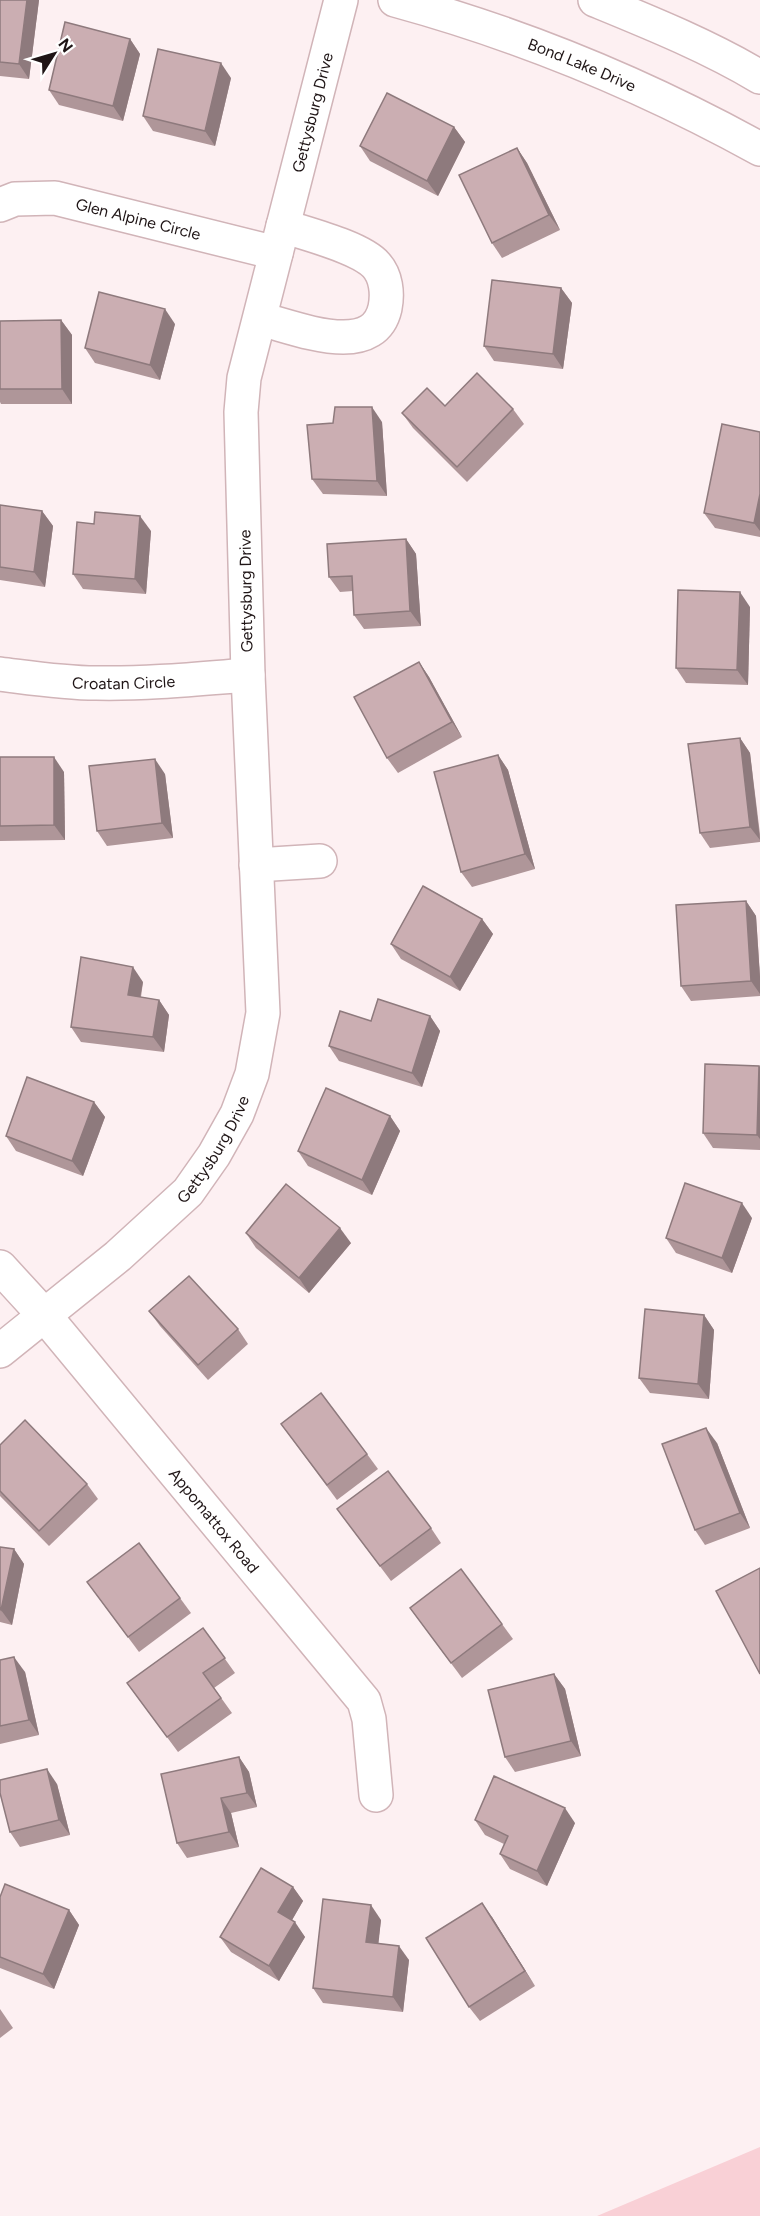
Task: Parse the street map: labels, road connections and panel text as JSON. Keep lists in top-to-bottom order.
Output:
{
  "streets": {
    "street": [
      "Bond Lake Drive",
      "Gettysburg Drive",
      "Glen Alpine Circle",
      "Croatan Circle",
      "Appomattox Road"
    ]
  },
  "crossings": [
    ["Gettysburg Drive", "Glen Alpine Circle"],
    ["Gettysburg Drive", "Croatan Circle"],
    ["Gettysburg Drive", "Appomattox Road"]
  ],
  "north": "top right"
}
